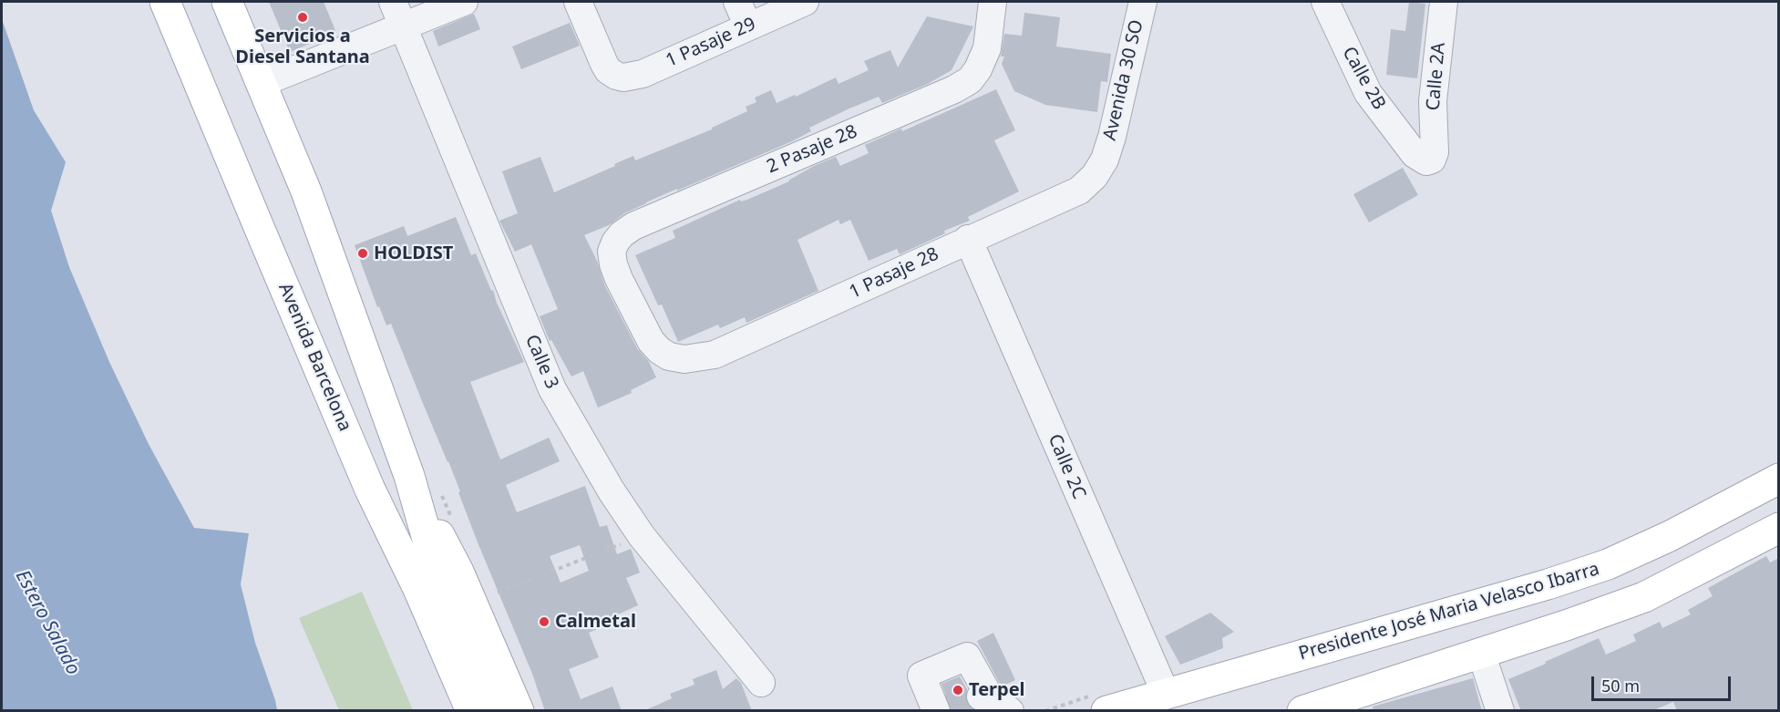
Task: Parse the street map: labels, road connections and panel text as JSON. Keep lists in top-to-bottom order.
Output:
{
  "streets": {
    "main road": ["Avenida Barcelona", "Presidente José Maria Velasco Ibarra"],
    "street": [
      "1 Pasaje 29",
      "Calle 2A",
      "Calle 2B",
      "Avenida 30 SO",
      "2 Pasaje 28",
      "1 Pasaje 28",
      "Calle 3",
      "Calle 2C"
    ]
  },
  "crossings": [
    ["Calle 2A", "Calle 2B"],
    ["Avenida 30 SO", "1 Pasaje 28"],
    ["2 Pasaje 28", "1 Pasaje 28"],
    ["1 Pasaje 28", "Calle 2C"],
    ["Calle 2C", "Presidente José Maria Velasco Ibarra"]
  ],
  "water": ["Estero Salado"],
  "places": [
    "Servicios a Diesel Santana",
    "HOLDIST",
    "Calmetal",
    "Terpel"
  ],
  "scale_bar": "50 m"
}
